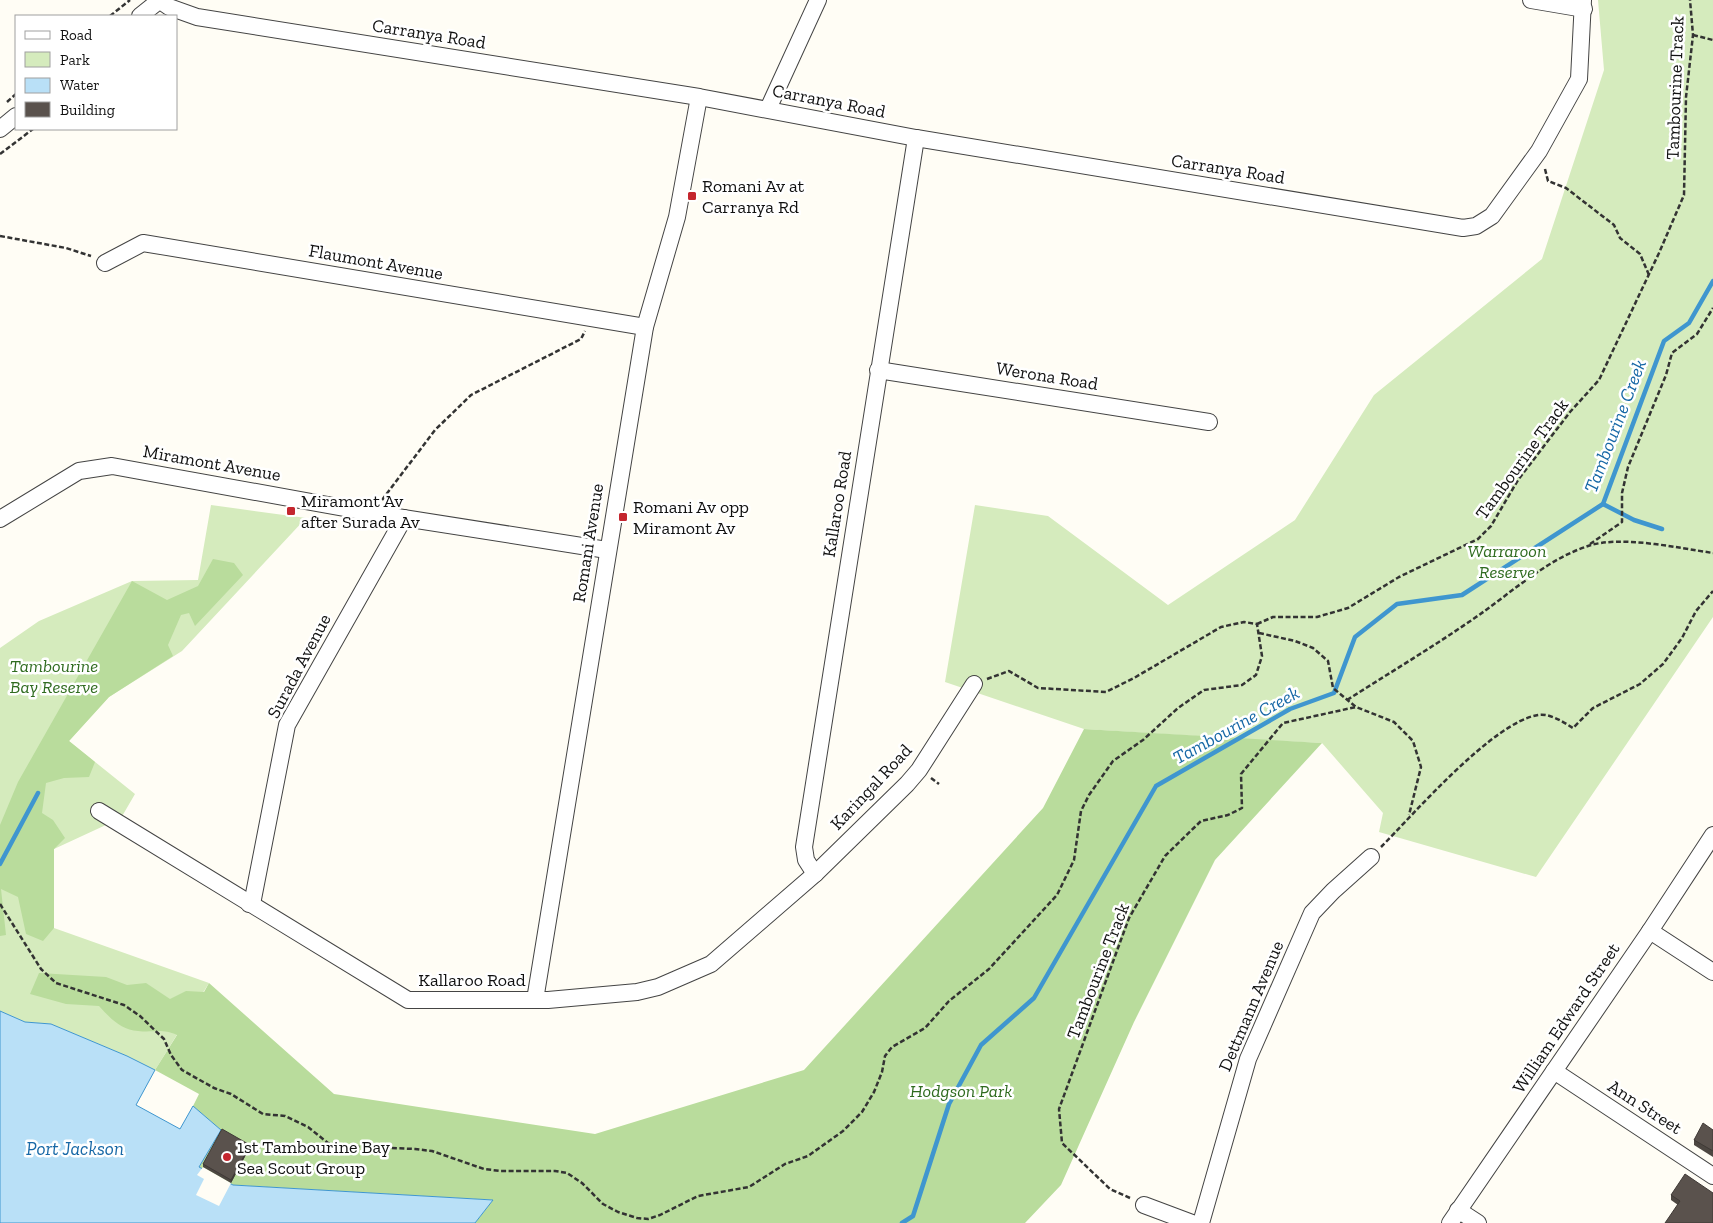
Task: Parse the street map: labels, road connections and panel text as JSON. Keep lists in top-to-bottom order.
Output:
{
  "streets": {
    "street": [
      "Carranya Road",
      "Flaumont Avenue",
      "Werona Road",
      "Miramont Avenue",
      "Kallaroo Road",
      "Romani Avenue",
      "Surada Avenue",
      "Karingal Road",
      "Dettmann Avenue",
      "William Edward Street",
      "Ann Street"
    ],
    "path": ["Tambourine Track"]
  },
  "crossings": [
    ["Carranya Road", "Kallaroo Road"],
    ["Carranya Road", "Romani Avenue"],
    ["Tambourine Track", "Karingal Road"],
    ["Flaumont Avenue", "Romani Avenue"],
    ["Werona Road", "Kallaroo Road"],
    ["Miramont Avenue", "Romani Avenue"],
    ["Miramont Avenue", "Surada Avenue"],
    ["Kallaroo Road", "Romani Avenue"],
    ["Kallaroo Road", "Surada Avenue"],
    ["Kallaroo Road", "Karingal Road"],
    ["William Edward Street", "Ann Street"]
  ],
  "water": ["Tambourine Creek", "Port Jackson"],
  "parks": ["Warraroon Reserve", "Tambourine Bay Reserve", "Hodgson Park"],
  "places": {
    "transit": ["Romani Av at Carranya Rd", "Miramont Av after Surada Av", "Romani Av opp Miramont Av"],
    "other": ["1st Tambourine Bay Sea Scout Group"]
  },
  "legend": [
    "Road",
    "Park",
    "Water",
    "Building"
  ]
}
